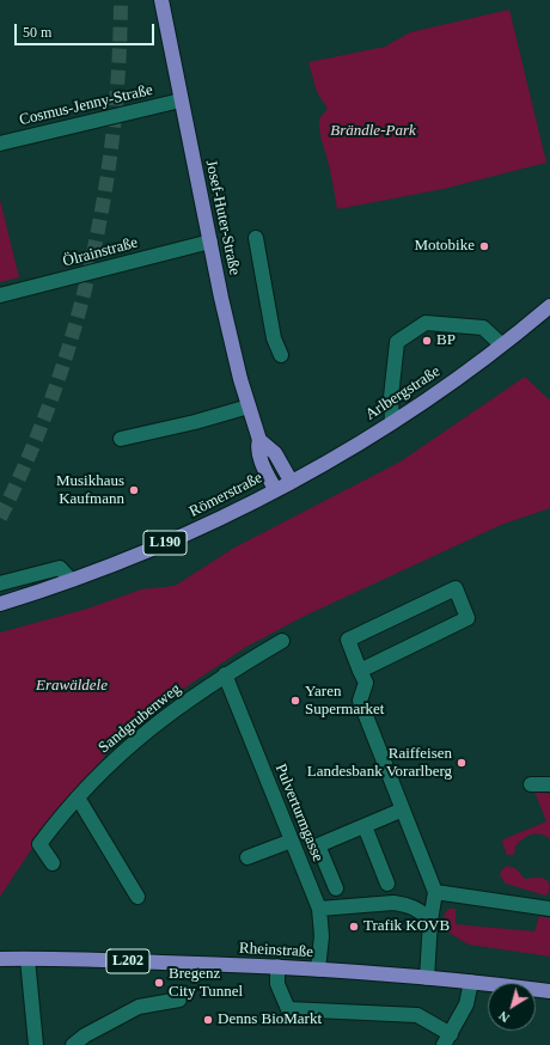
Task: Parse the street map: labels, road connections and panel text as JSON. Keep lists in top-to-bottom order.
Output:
{
  "streets": {
    "main road": [
      "Josef-Huter-Straße",
      "Arlbergstraße",
      "Römerstraße",
      "L190",
      "Rheinstraße",
      "L202"
    ],
    "street": [
      "Cosmus-Jenny-Straße",
      "Ölrainstraße",
      "Sandgrubenweg",
      "Pulverturmgasse"
    ]
  },
  "crossings": [
    ["Cosmus-Jenny-Straße", "Josef-Huter-Straße"],
    ["Josef-Huter-Straße", "Ölrainstraße"],
    ["Josef-Huter-Straße", "Arlbergstraße"],
    ["Josef-Huter-Straße", "Römerstraße"],
    ["Arlbergstraße", "Römerstraße"],
    ["Sandgrubenweg", "Pulverturmgasse"],
    ["Pulverturmgasse", "Rheinstraße"]
  ],
  "parks": ["Brändle-Park", "Erawäldele"],
  "places": [
    "Motobike",
    "BP",
    "Musikhaus Kaufmann",
    "Yaren Supermarket",
    "Raiffeisen Landesbank Vorarlberg",
    "Trafik KOVB",
    "Bregenz City Tunnel",
    "Denns BioMarkt"
  ],
  "scale_bar": "50 m",
  "north": "bottom left"
}
